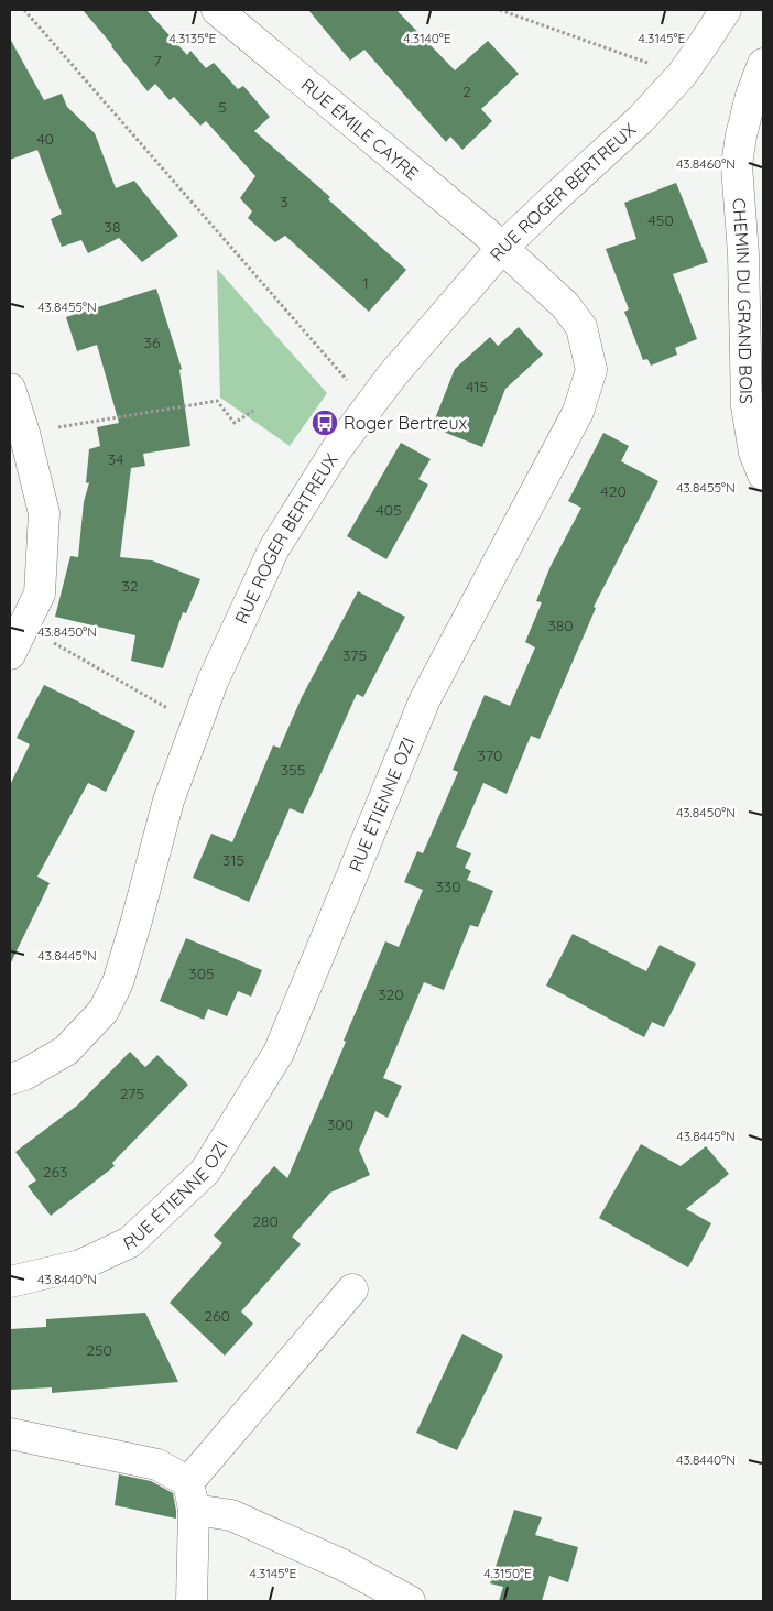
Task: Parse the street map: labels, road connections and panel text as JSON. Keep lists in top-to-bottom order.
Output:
{
  "streets": {
    "street": [
      "RUE ÉMILE CAYRE",
      "RUE ROGER BERTREUX",
      "CHEMIN DU GRAND BOIS",
      "RUE ÉTIENNE OZI"
    ]
  },
  "crossings": [
    ["RUE ÉMILE CAYRE", "RUE ROGER BERTREUX"],
    ["RUE ÉMILE CAYRE", "RUE ÉTIENNE OZI"],
    ["RUE ROGER BERTREUX", "RUE ÉTIENNE OZI"]
  ],
  "places": {
    "bus stop": ["Roger Bertreux"]
  },
  "house_numbers": [
    "7",
    "2",
    "5",
    "40",
    "3",
    "450",
    "38",
    "1",
    "36",
    "415",
    "34",
    "420",
    "405",
    "32",
    "380",
    "375",
    "370",
    "355",
    "315",
    "330",
    "305",
    "320",
    "275",
    "300",
    "263",
    "280",
    "260",
    "250"
  ],
  "coordinates": [
    "4.3135°E",
    "4.3140°E",
    "4.3145°E",
    "43.8460°N",
    "43.8455°N",
    "43.8450°N",
    "43.8445°N",
    "43.8440°N",
    "4.3150°E"
  ]
}
